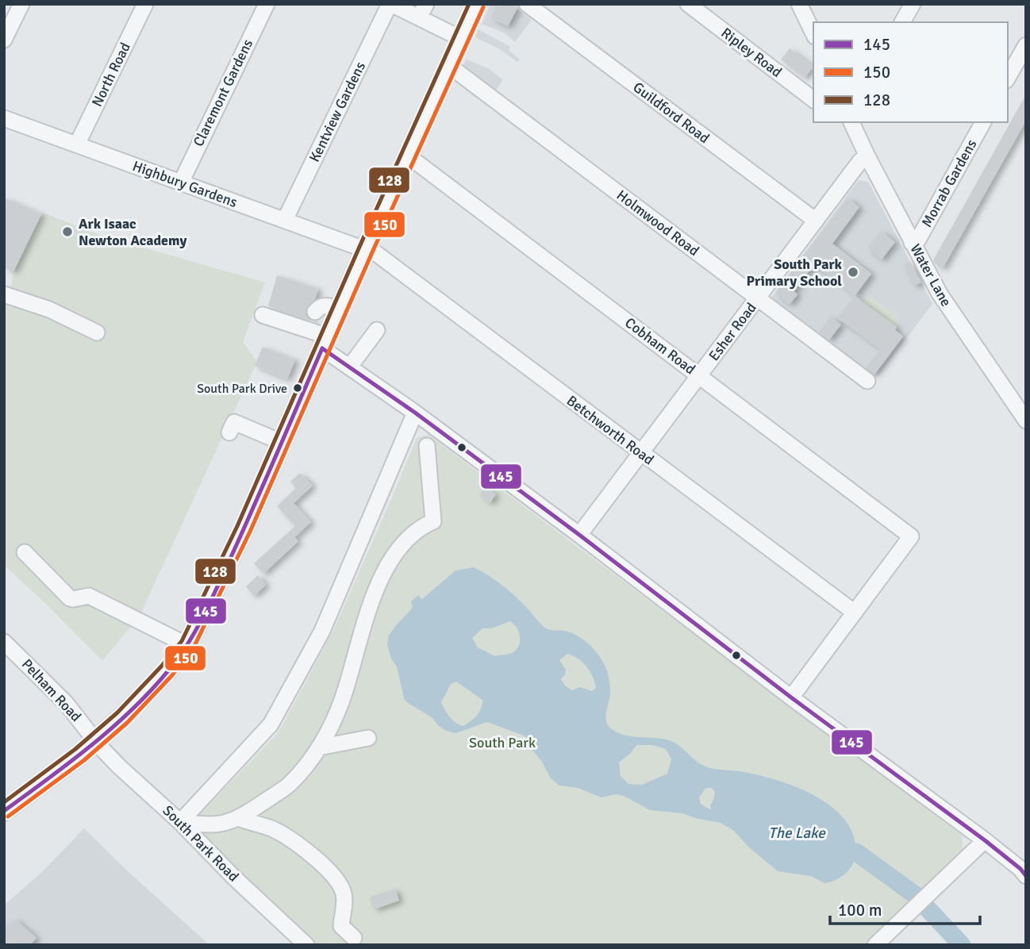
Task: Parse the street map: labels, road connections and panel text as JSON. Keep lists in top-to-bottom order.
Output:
{
  "streets": {
    "street": [
      "Ripley Road",
      "North Road",
      "Claremont Gardens",
      "Kentview Gardens",
      "Guildford Road",
      "Morrab Gardens",
      "Highbury Gardens",
      "Holmwood Road",
      "Water Lane",
      "Esher Road",
      "Cobham Road",
      "Betchworth Road",
      "Pelham Road",
      "South Park Road"
    ]
  },
  "crossings": [
    ["North Road", "Highbury Gardens"],
    ["Claremont Gardens", "Highbury Gardens"],
    ["Kentview Gardens", "Highbury Gardens"],
    ["Guildford Road", "Esher Road"],
    ["Morrab Gardens", "Water Lane"],
    ["Highbury Gardens", "Betchworth Road"],
    ["Holmwood Road", "Esher Road"],
    ["Water Lane", "Esher Road"],
    ["Esher Road", "Cobham Road"],
    ["Esher Road", "Betchworth Road"],
    ["Cobham Road", "Betchworth Road"],
    ["Pelham Road", "South Park Road"]
  ],
  "water": ["The Lake"],
  "parks": ["South Park"],
  "places": ["Ark Isaac Newton Academy", "South Park Primary School", "South Park Drive"],
  "lines": ["transit line 128", "transit line 150", "transit line 145"],
  "legend": ["145", "150", "128"],
  "scale_bar": "100 m"
}
